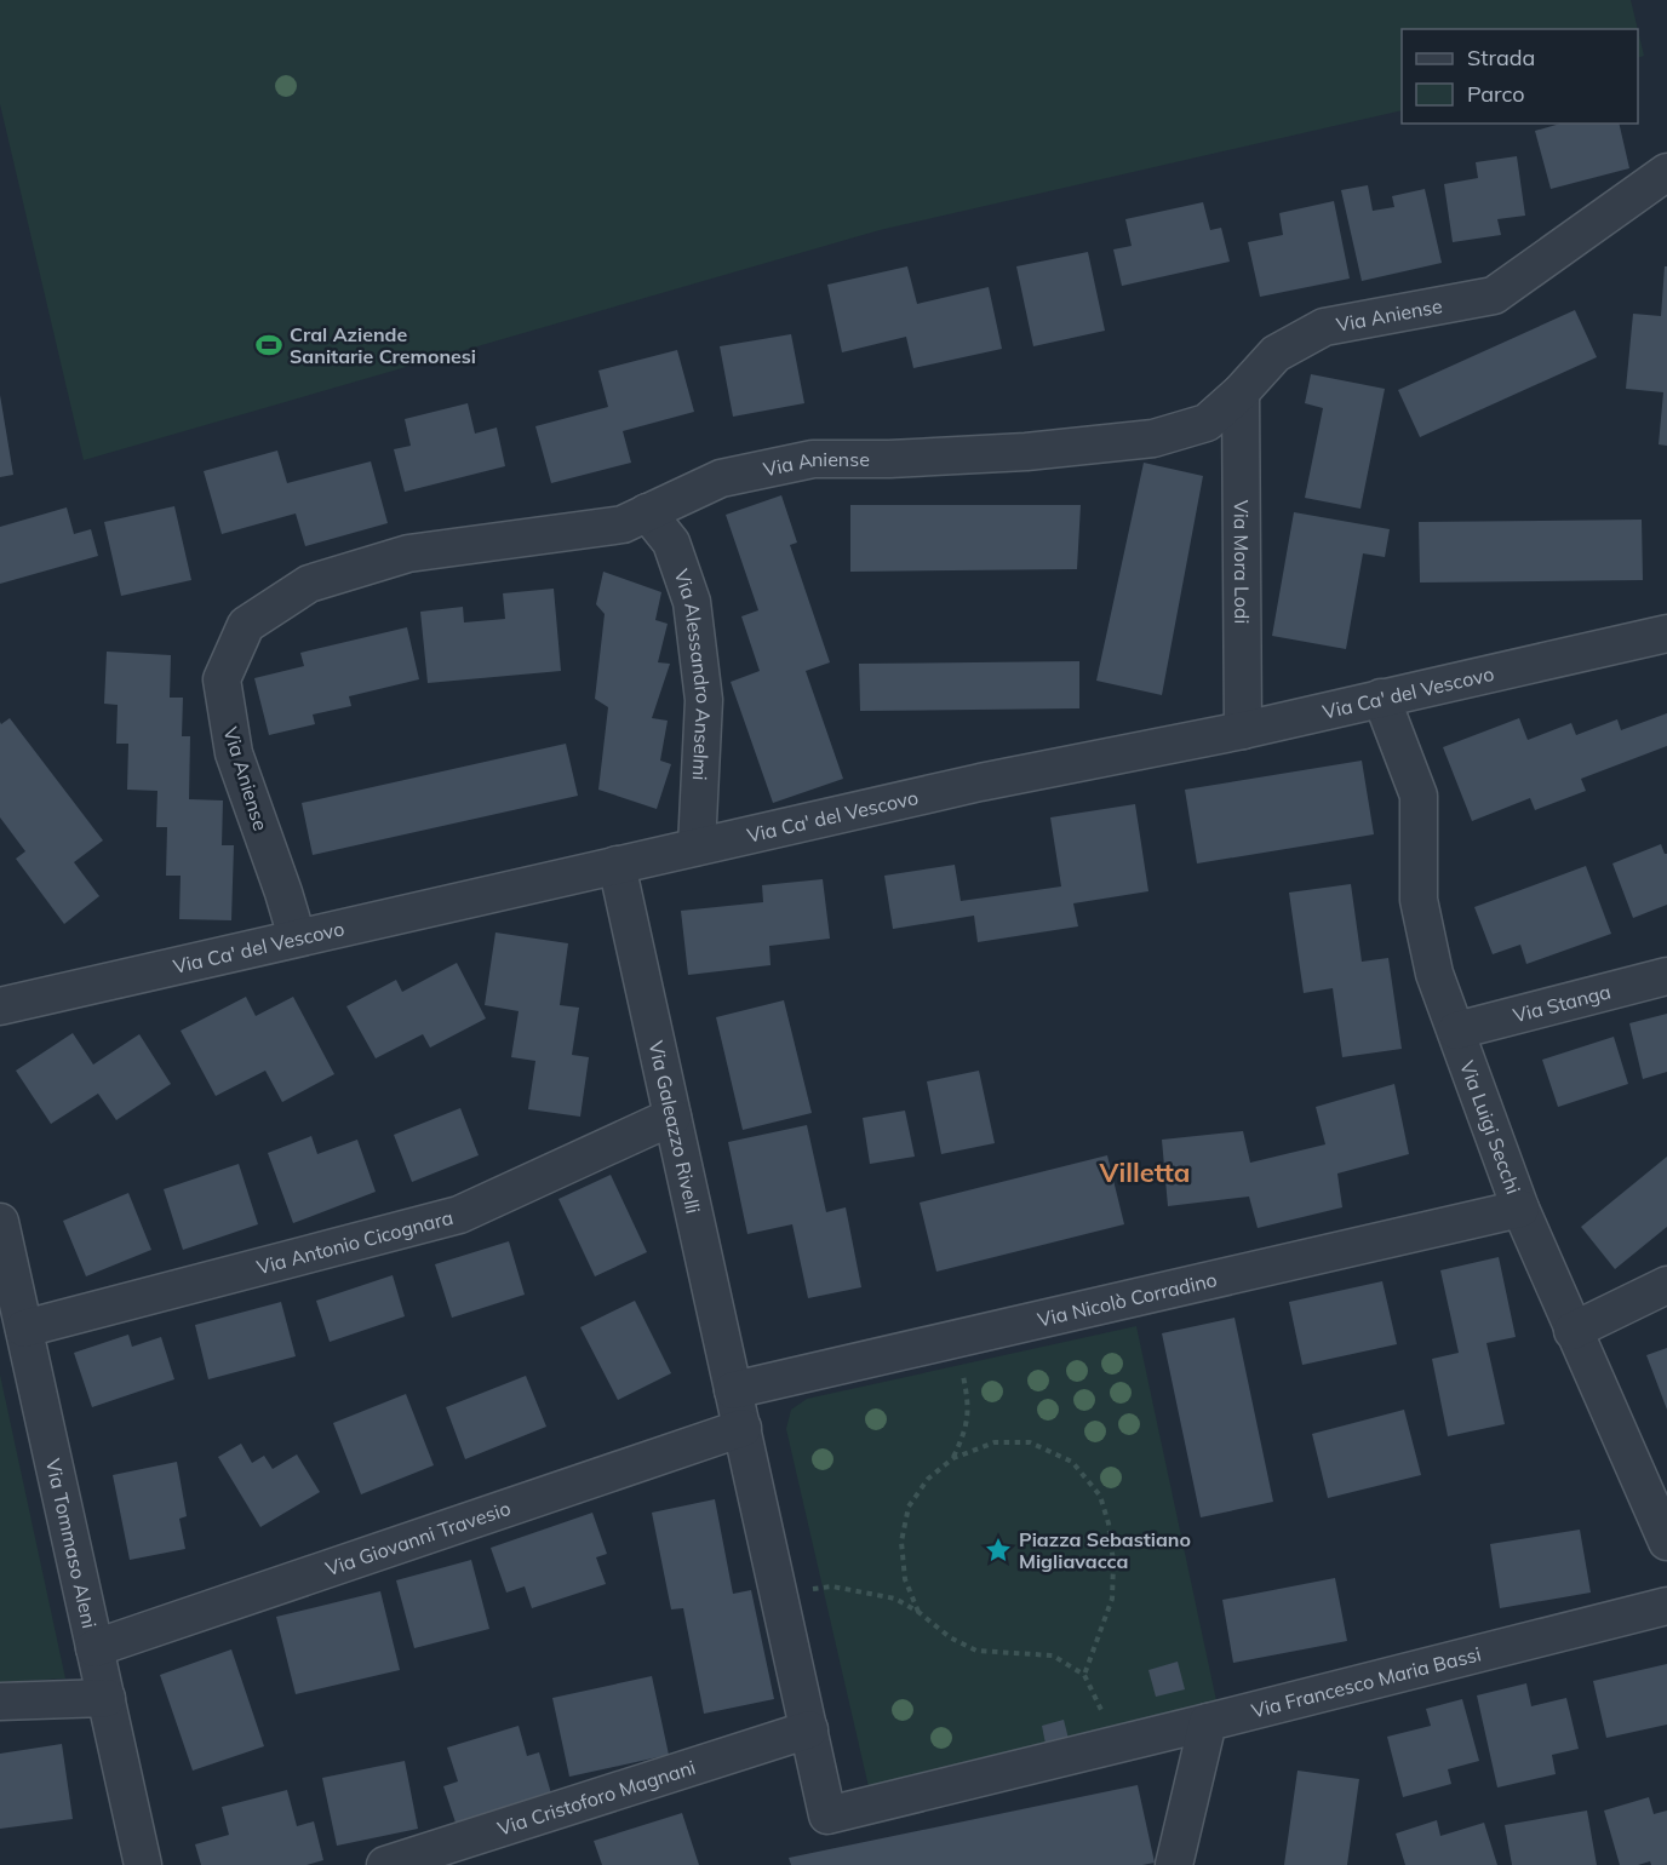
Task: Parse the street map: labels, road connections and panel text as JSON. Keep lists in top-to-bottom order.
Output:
{
  "streets": {
    "street": [
      "Via Aniense",
      "Via Mora Lodi",
      "Via Alessandro Anselmi",
      "Via Ca' del Vescovo",
      "Via Stanga",
      "Via Galeazzo Rivelli",
      "Via Luigi Secchi",
      "Via Antonio Cicognara",
      "Via Nicolò Corradino",
      "Via Giovanni Travesio",
      "Via Tommaso Aleni",
      "Via Francesco Maria Bassi",
      "Via Cristoforo Magnani"
    ]
  },
  "crossings": [
    ["Via Aniense", "Via Mora Lodi"],
    ["Via Aniense", "Via Alessandro Anselmi"],
    ["Via Aniense", "Via Ca' del Vescovo"],
    ["Via Mora Lodi", "Via Ca' del Vescovo"],
    ["Via Alessandro Anselmi", "Via Ca' del Vescovo"],
    ["Via Ca' del Vescovo", "Via Galeazzo Rivelli"],
    ["Via Ca' del Vescovo", "Via Luigi Secchi"],
    ["Via Stanga", "Via Luigi Secchi"],
    ["Via Galeazzo Rivelli", "Via Antonio Cicognara"],
    ["Via Galeazzo Rivelli", "Via Nicolò Corradino"],
    ["Via Luigi Secchi", "Via Nicolò Corradino"],
    ["Via Antonio Cicognara", "Via Tommaso Aleni"],
    ["Via Giovanni Travesio", "Via Tommaso Aleni"]
  ],
  "districts": ["Villetta"],
  "places": {
    "sports": ["Cral Aziende Sanitarie Cremonesi"],
    "place": ["Piazza Sebastiano Migliavacca"]
  },
  "legend": ["Strada", "Parco"]
}
